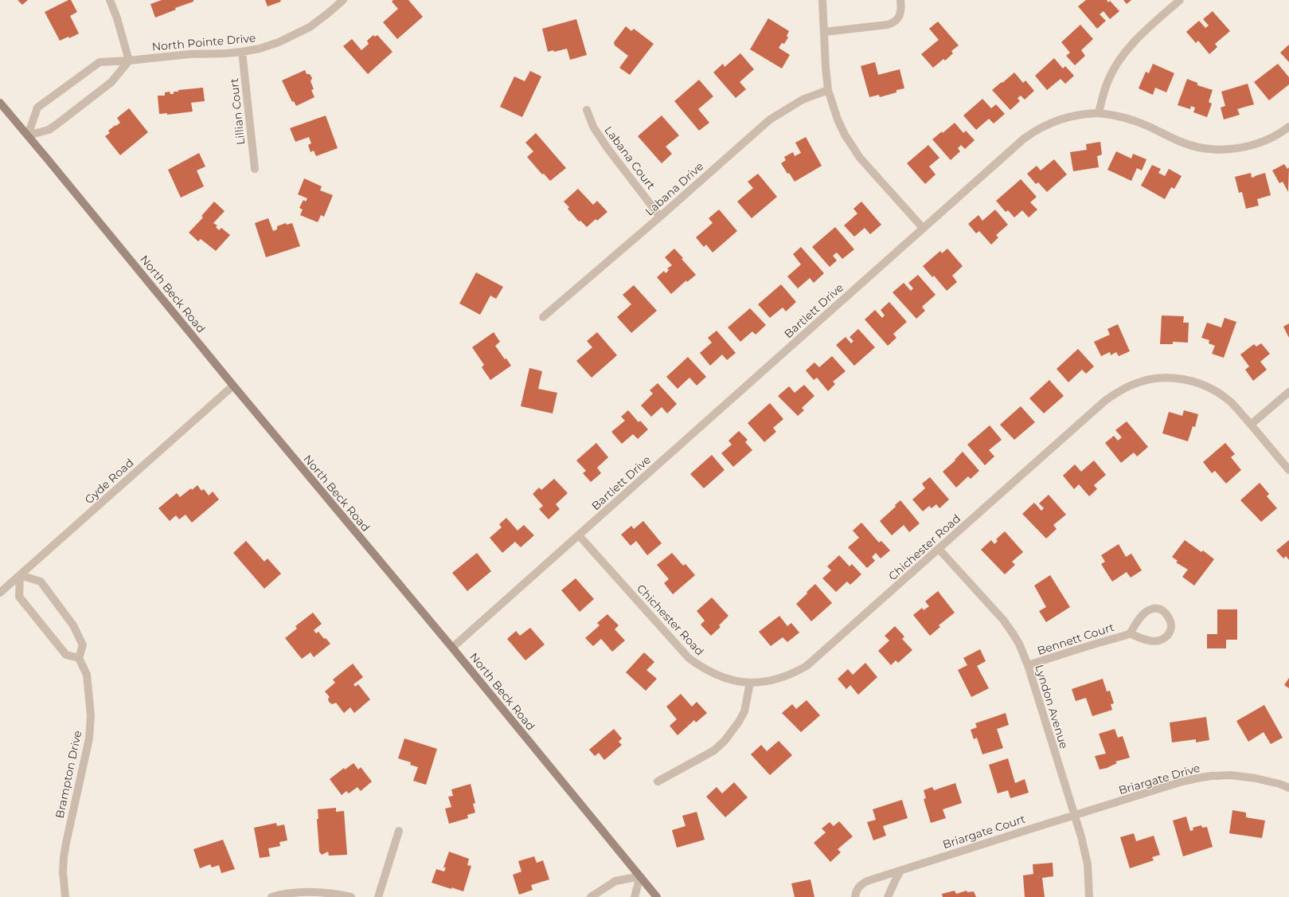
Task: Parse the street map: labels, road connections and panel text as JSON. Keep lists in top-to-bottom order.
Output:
{
  "streets": {
    "main road": ["North Beck Road"],
    "street": [
      "North Pointe Drive",
      "Lillian Court",
      "Labana Court",
      "Labana Drive",
      "Bartlett Drive",
      "Gyde Road",
      "Chichester Road",
      "Bennett Court",
      "Lyndon Avenue",
      "Brampton Drive",
      "Briargate Drive",
      "Briargate Court"
    ]
  },
  "crossings": [
    ["North Pointe Drive", "Lillian Court"],
    ["North Pointe Drive", "North Beck Road"],
    ["Labana Court", "Labana Drive"],
    ["North Beck Road", "Bartlett Drive"],
    ["North Beck Road", "Gyde Road"],
    ["Bartlett Drive", "Chichester Road"],
    ["Chichester Road", "Lyndon Avenue"],
    ["Bennett Court", "Lyndon Avenue"],
    ["Lyndon Avenue", "Briargate Drive"],
    ["Lyndon Avenue", "Briargate Court"],
    ["Briargate Drive", "Briargate Court"]
  ]
}
